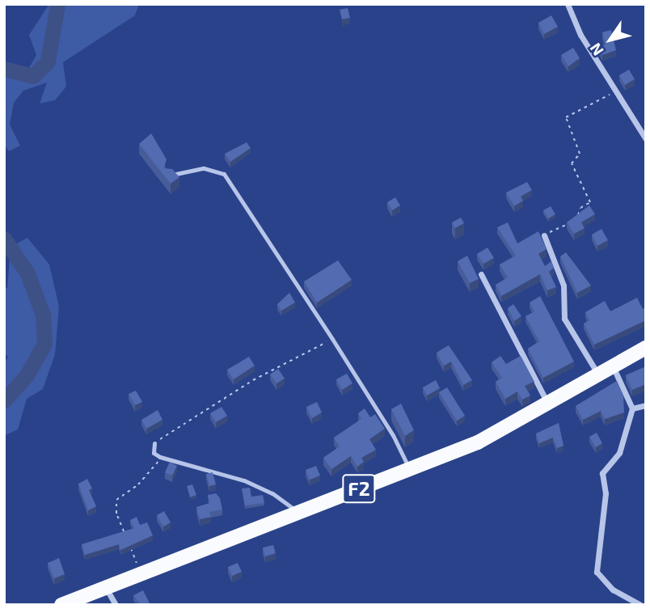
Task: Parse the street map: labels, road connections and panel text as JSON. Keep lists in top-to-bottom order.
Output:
{
  "streets": {
    "main road": ["F2"]
  },
  "north": "bottom left"
}
